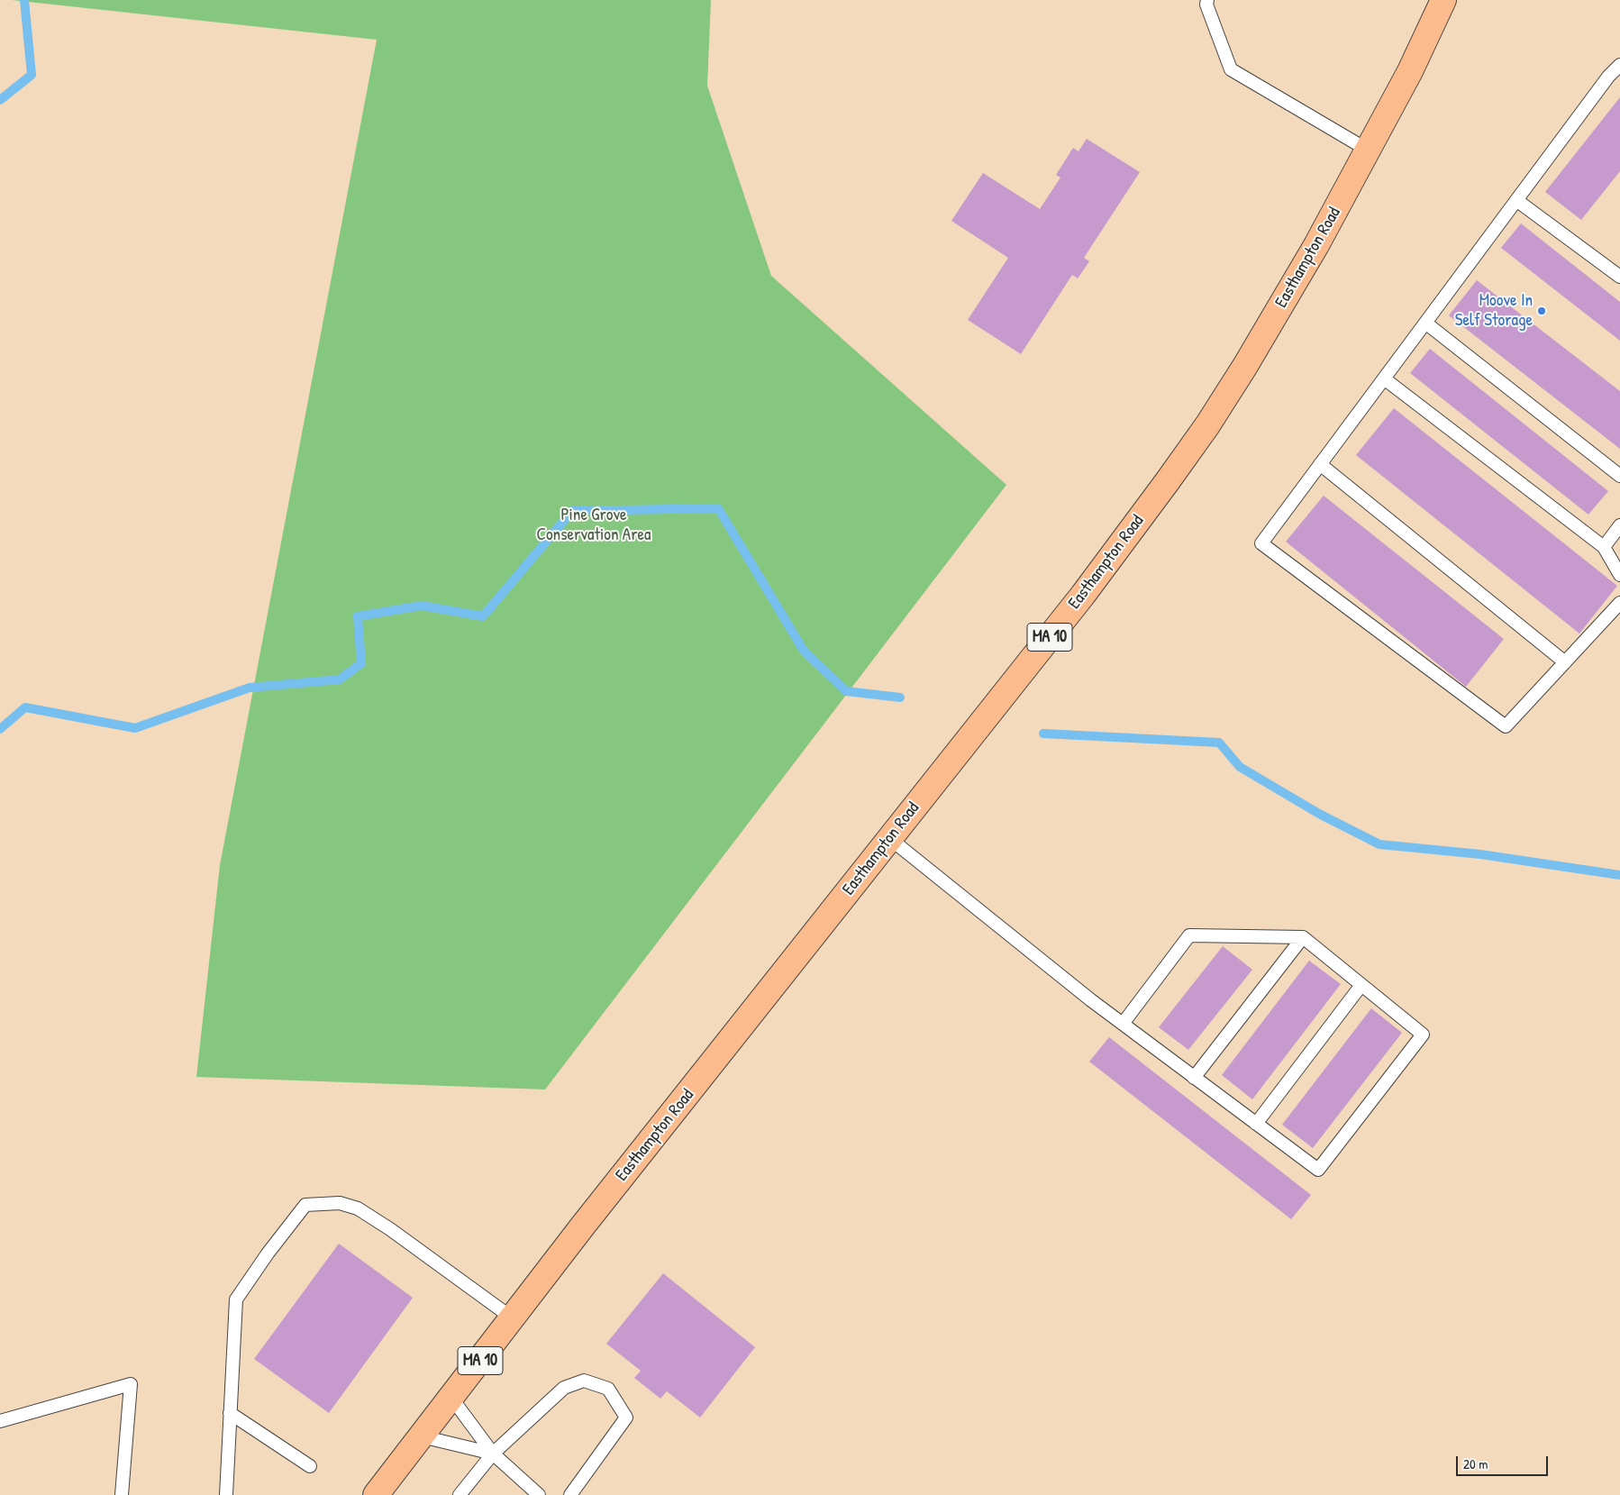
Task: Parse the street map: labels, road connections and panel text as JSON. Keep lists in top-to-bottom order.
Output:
{
  "streets": {
    "main road": ["Easthampton Road", "MA 10"]
  },
  "crossings": [
    ["Easthampton Road", "MA 10"]
  ],
  "parks": ["Pine Grove Conservation Area"],
  "places": ["Moove In Self Storage"],
  "scale_bar": "20 m"
}
